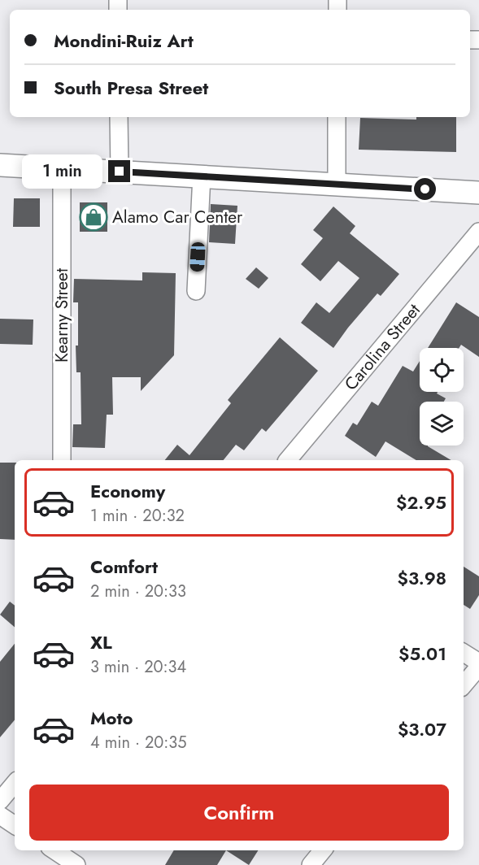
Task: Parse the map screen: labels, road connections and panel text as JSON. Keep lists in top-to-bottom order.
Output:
{
  "streets": {
    "street": ["Kearny Street", "Carolina Street"]
  },
  "places": {
    "shop": ["Alamo Car Center"]
  },
  "page": {
    "banner": ["Mondini-Ruiz Art", "South Presa Street"],
    "bubble": "1 min",
    "list": [
      {
        "name": "Economy",
        "note": "1 min · 20:32",
        "value": "$2.95"
      },
      {
        "name": "Comfort",
        "note": "2 min · 20:33",
        "value": "$3.98"
      },
      {
        "name": "XL",
        "note": "3 min · 20:34",
        "value": "$5.01"
      },
      {
        "name": "Moto",
        "note": "4 min · 20:35",
        "value": "$3.07"
      }
    ],
    "buttons": "Confirm"
  }
}
